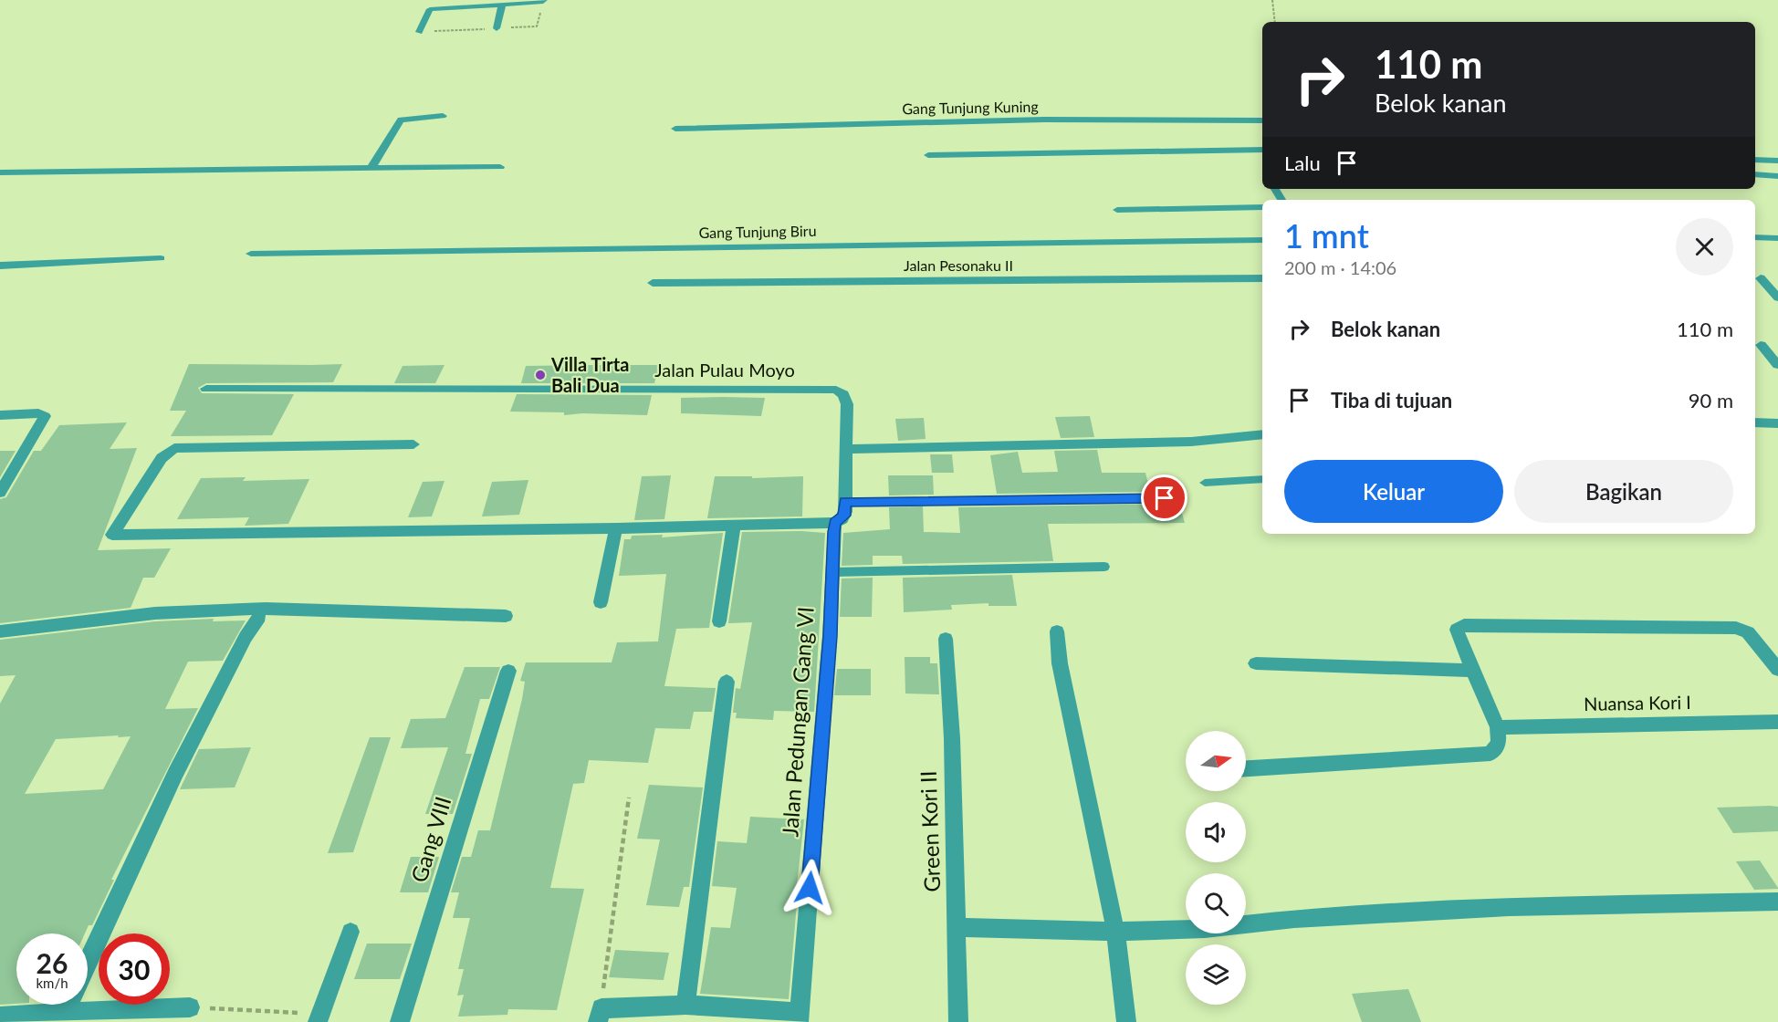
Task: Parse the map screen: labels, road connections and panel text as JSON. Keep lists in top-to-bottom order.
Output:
{
  "streets": {
    "street": [
      "Gang Tunjung Kuning",
      "Gang Tunjung Biru",
      "Jalan Pesonaku II",
      "Jalan Pulau Moyo",
      "Nuansa Kori I",
      "Jalan Pedungan Gang VI",
      "Green Kori II",
      "Gang VIII"
    ]
  },
  "crossings": [
    ["Jalan Pulau Moyo", "Jalan Pedungan Gang VI"]
  ],
  "places": ["Villa Tirta Bali Dua"],
  "north": "right",
  "page": {
    "turn": ["110 m", "Belok kanan"],
    "then": "Lalu",
    "heading": ["1 mnt", "200 m · 14:06"],
    "list": [
      {
        "name": "Belok kanan",
        "value": "110 m"
      },
      {
        "name": "Tiba di tujuan",
        "value": "90 m"
      }
    ],
    "buttons": ["Keluar", "Bagikan"],
    "speed": "26 km/h",
    "limit": "30"
  }
}
